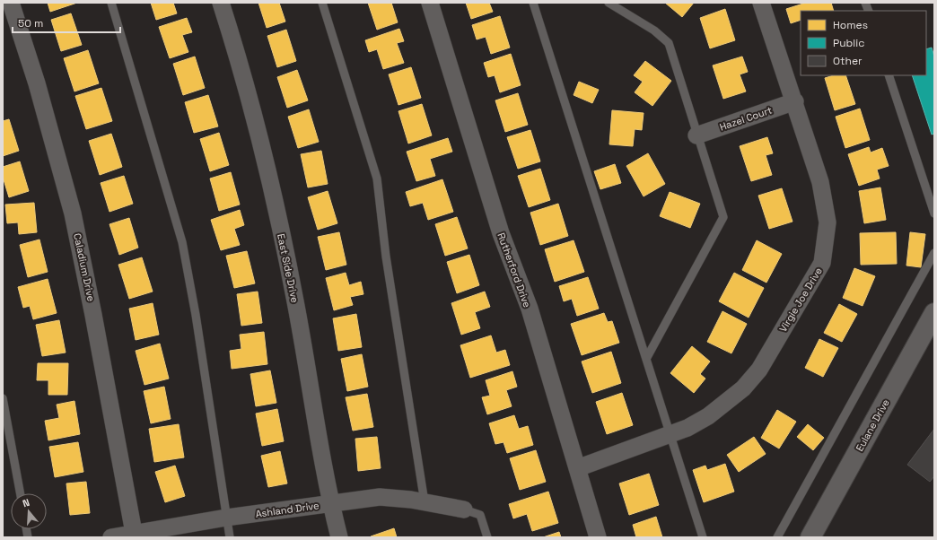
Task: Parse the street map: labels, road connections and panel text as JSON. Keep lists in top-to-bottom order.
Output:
{
  "streets": {
    "street": [
      "Hazel Court",
      "Caladium Drive",
      "East Side Drive",
      "Rutherford Drive",
      "Virgie Joe Drive",
      "Eulane Drive",
      "Ashland Drive"
    ]
  },
  "crossings": [
    ["Hazel Court", "Virgie Joe Drive"],
    ["Caladium Drive", "Ashland Drive"],
    ["East Side Drive", "Ashland Drive"],
    ["Rutherford Drive", "Virgie Joe Drive"]
  ],
  "legend": ["Homes", "Public", "Other"],
  "scale_bar": "50 m",
  "north": "top"
}
